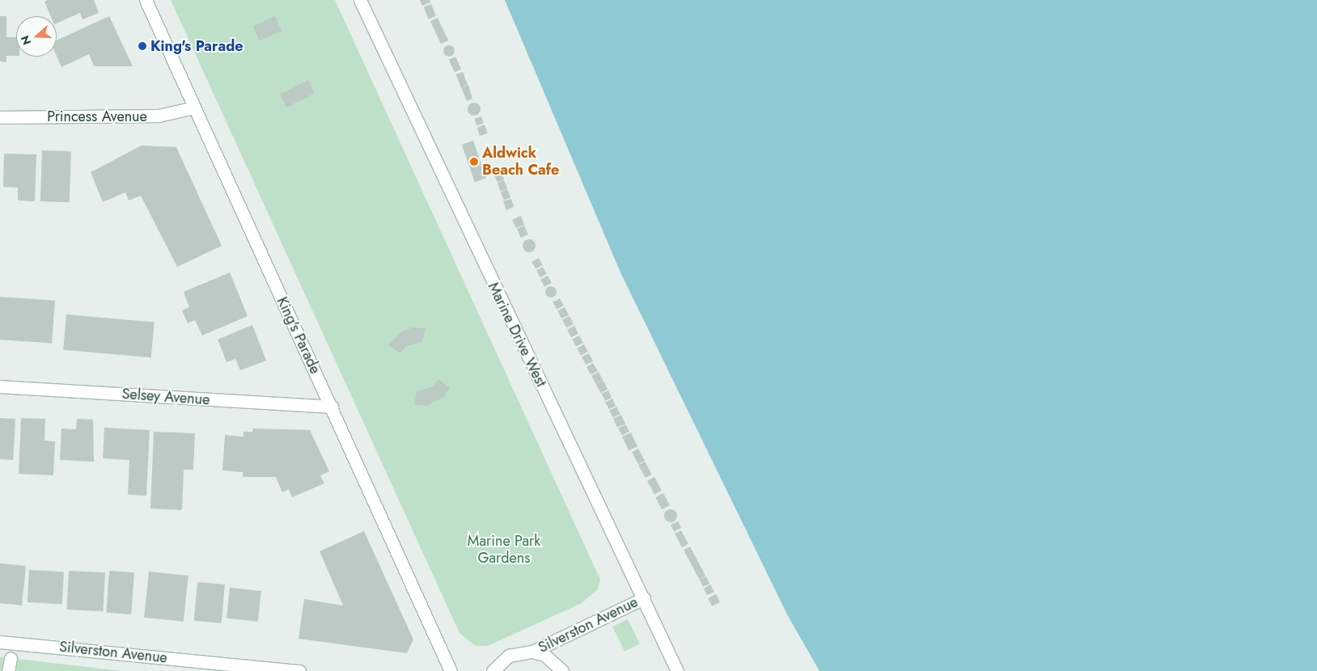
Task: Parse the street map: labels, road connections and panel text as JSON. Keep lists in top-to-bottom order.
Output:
{
  "streets": {
    "street": [
      "Princess Avenue",
      "Marine Drive West",
      "King's Parade",
      "Selsey Avenue",
      "Silverston Avenue"
    ]
  },
  "crossings": [
    ["Princess Avenue", "King's Parade"],
    ["Marine Drive West", "Silverston Avenue"],
    ["King's Parade", "Selsey Avenue"]
  ],
  "parks": ["Marine Park Gardens"],
  "places": ["King's Parade", "Aldwick Beach Cafe"],
  "north": "left"
}
